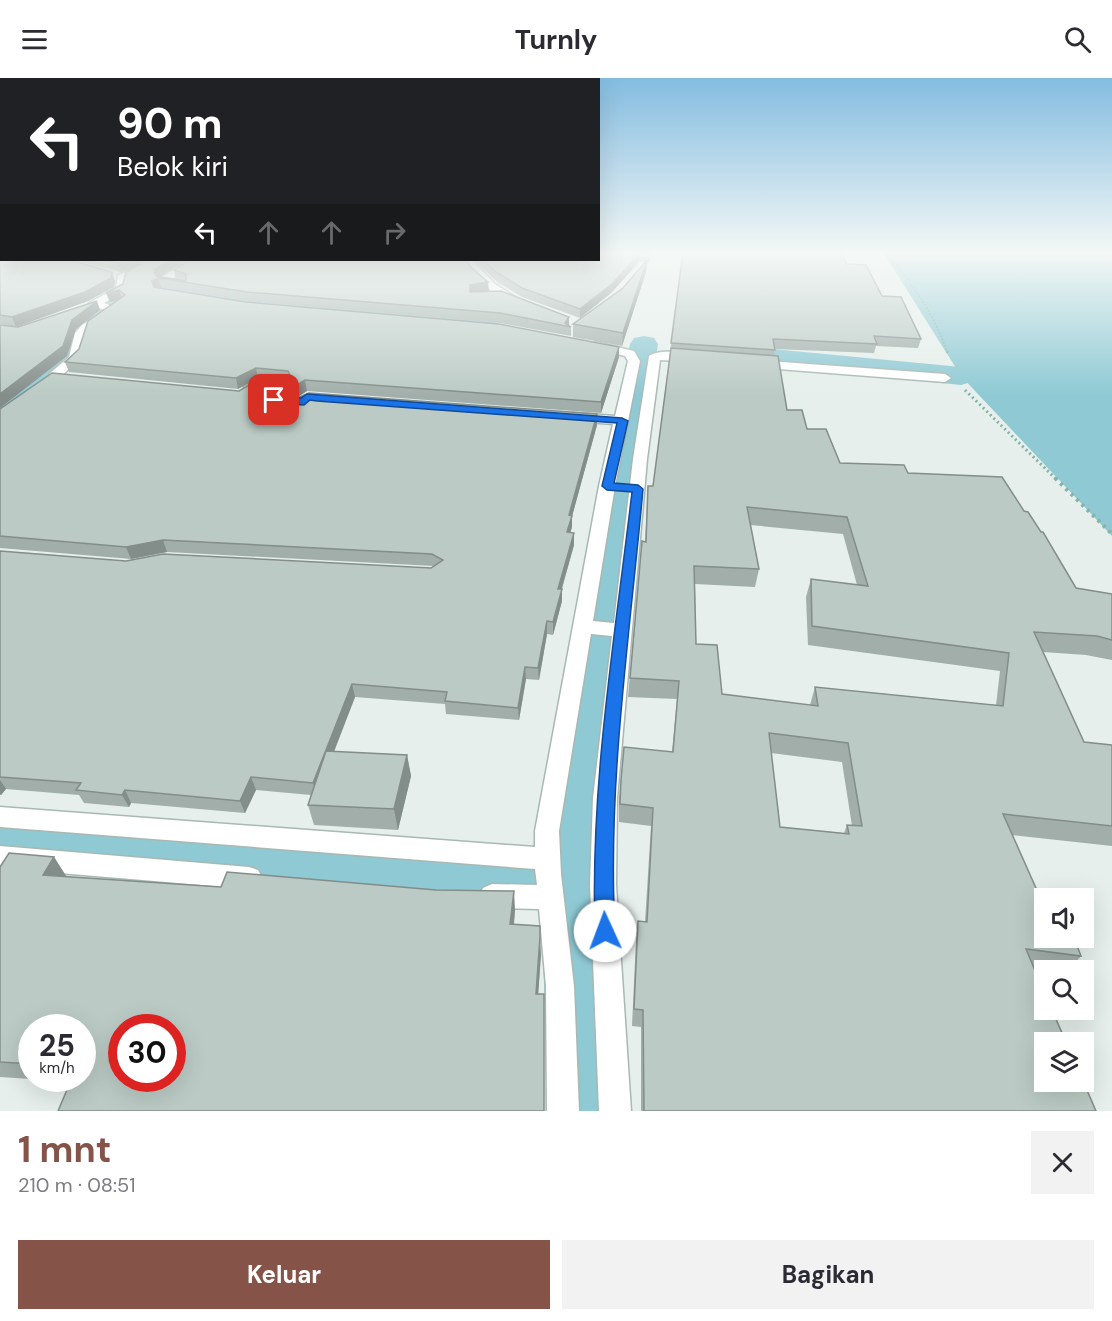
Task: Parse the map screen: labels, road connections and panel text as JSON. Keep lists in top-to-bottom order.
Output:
{
  "page": {
    "header": "Turnly",
    "turn": ["90 m", "Belok kiri"],
    "speed": "25 km/h",
    "limit": "30",
    "heading": ["1 mnt", "210 m · 08:51"],
    "buttons": ["Keluar", "Bagikan"]
  }
}
